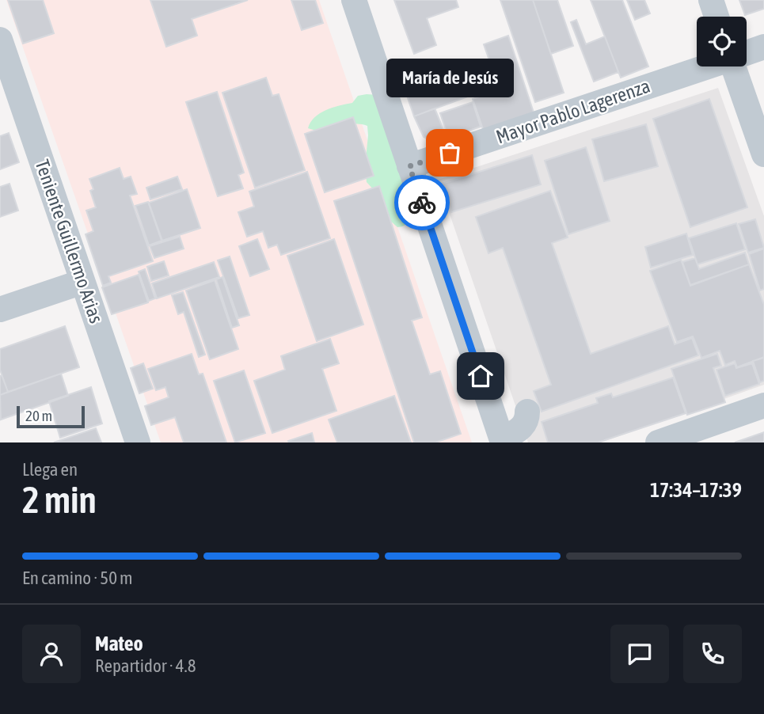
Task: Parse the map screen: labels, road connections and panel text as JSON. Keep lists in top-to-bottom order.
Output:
{
  "streets": {
    "street": ["Mayor Pablo Lagerenza", "Teniente Guillermo Arias"]
  },
  "places": ["María de Jesús"],
  "scale_bar": "20 m",
  "page": {
    "bubble": "María de Jesús",
    "scale": "20 m",
    "heading": ["2 min", "Llega en", "17:34–17:39"],
    "panel": ["Mateo", "Repartidor · 4.8"],
    "bar": "En camino · 50 m"
  }
}
